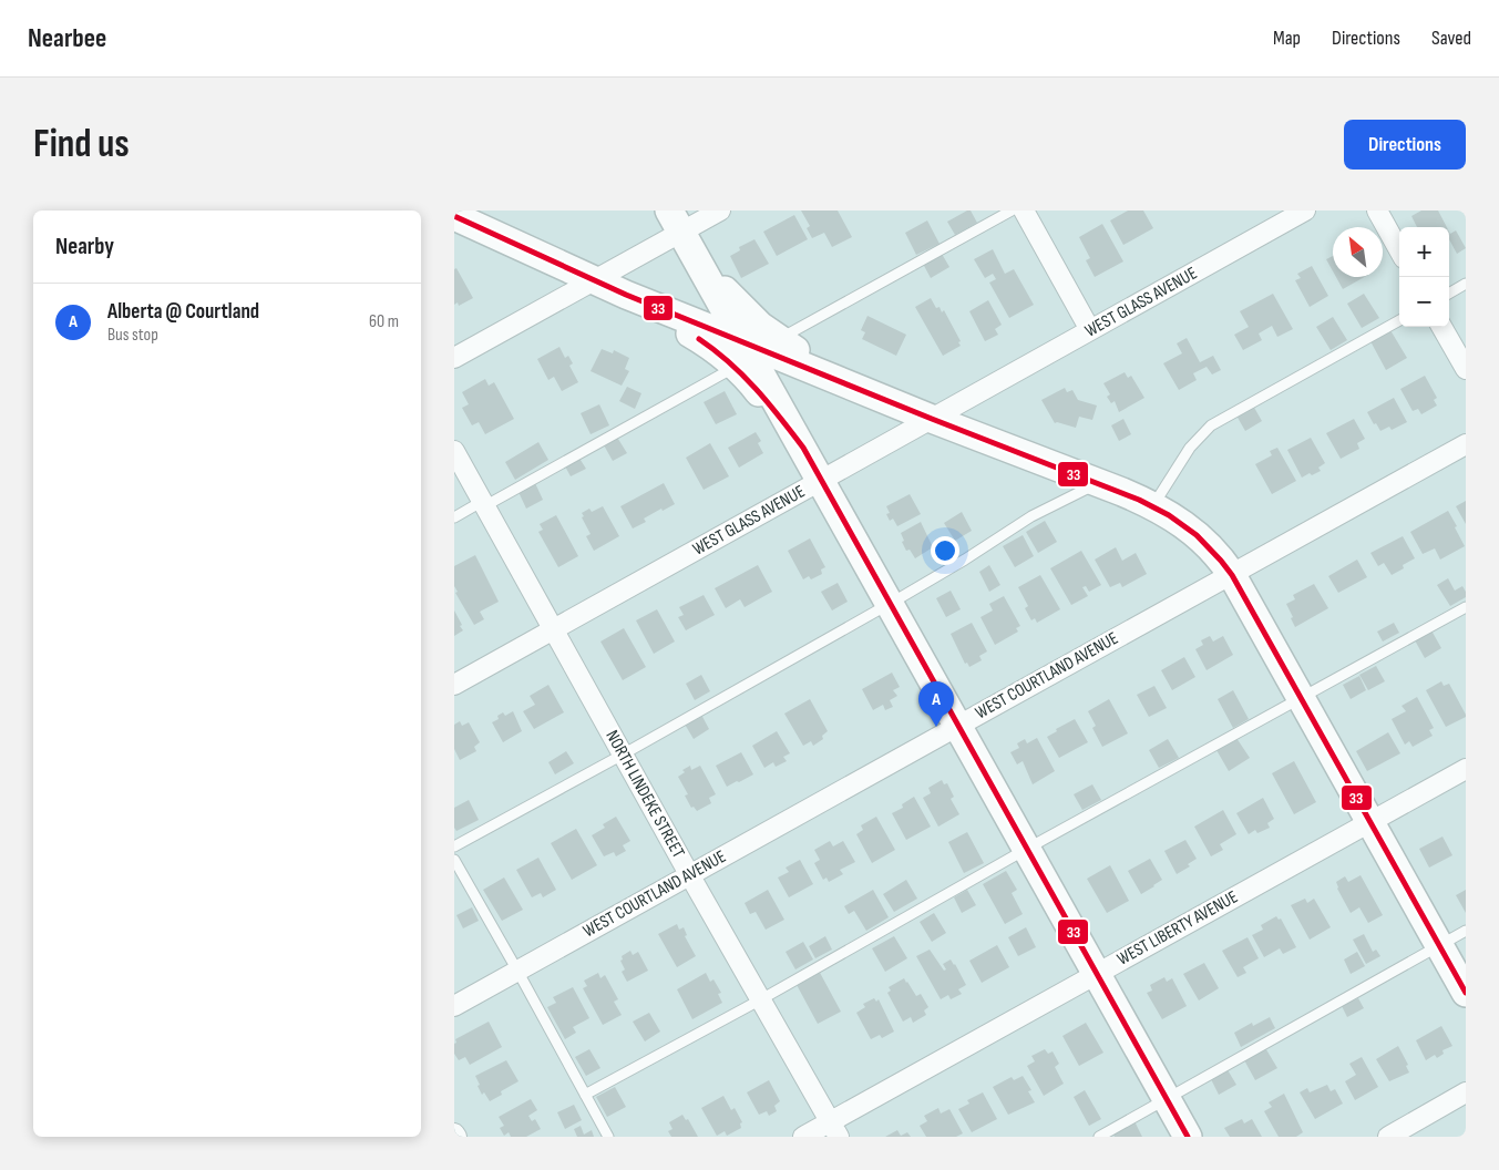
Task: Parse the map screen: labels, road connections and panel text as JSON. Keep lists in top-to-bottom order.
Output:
{
  "streets": {
    "street": [
      "WEST GLASS AVENUE",
      "WEST COURTLAND AVENUE",
      "NORTH LINDEKE STREET",
      "WEST LIBERTY AVENUE"
    ]
  },
  "crossings": [
    ["WEST GLASS AVENUE", "NORTH LINDEKE STREET"],
    ["WEST COURTLAND AVENUE", "NORTH LINDEKE STREET"],
    ["NORTH LINDEKE STREET", "WEST LIBERTY AVENUE"]
  ],
  "lines": ["transit line 33"],
  "north": "top left",
  "page": {
    "header": "Nearbee",
    "nav": ["Map", "Directions", "Saved"],
    "buttons": "Directions",
    "title": "Find us",
    "heading": "Nearby",
    "map_buttons": ["+", "−"],
    "list": [
      {
        "mark": "A",
        "name": "Alberta @ Courtland",
        "note": "Bus stop",
        "value": "60 m"
      }
    ],
    "pins": "A"
  }
}
